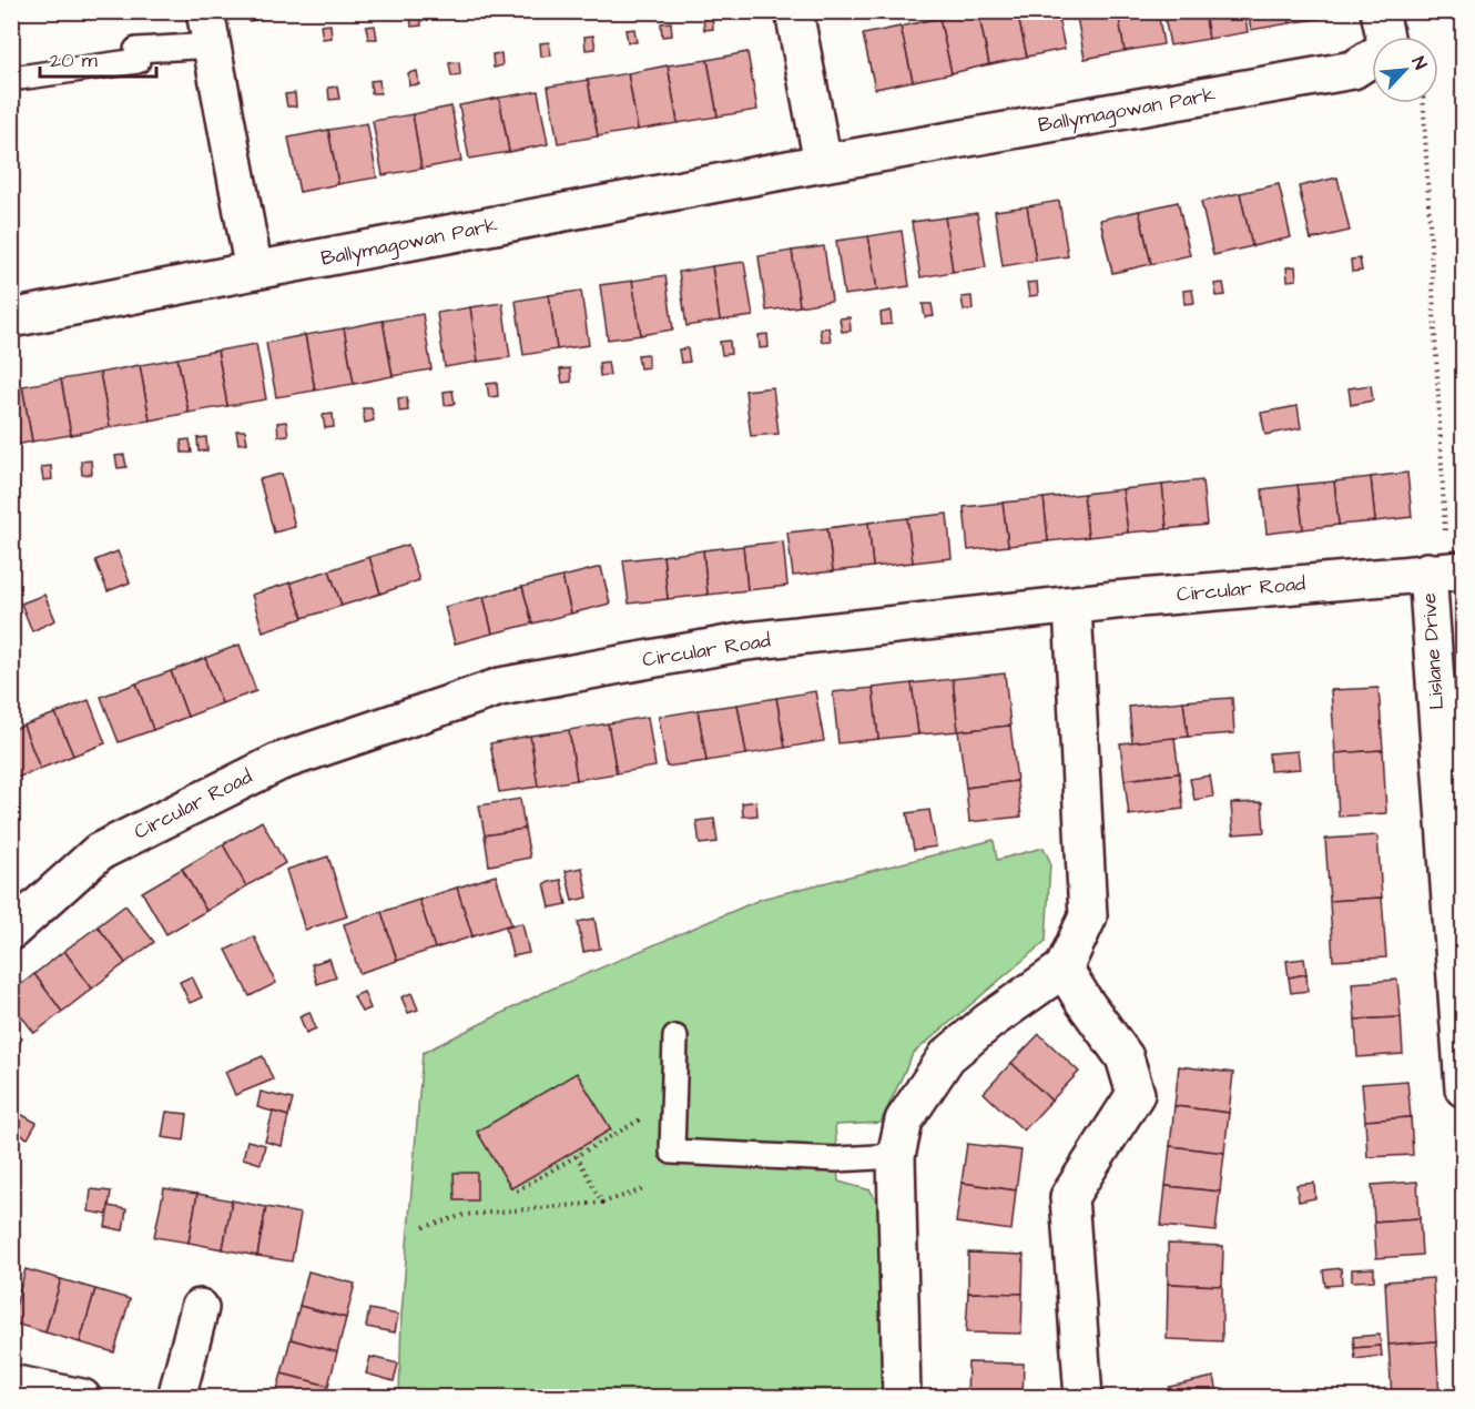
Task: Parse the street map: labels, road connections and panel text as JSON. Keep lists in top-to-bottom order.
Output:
{
  "streets": {
    "street": ["Ballymagowan Park", "Circular Road", "Lislane Drive"]
  },
  "crossings": [
    ["Circular Road", "Lislane Drive"]
  ],
  "scale_bar": "20 m",
  "north": "top right"
}
